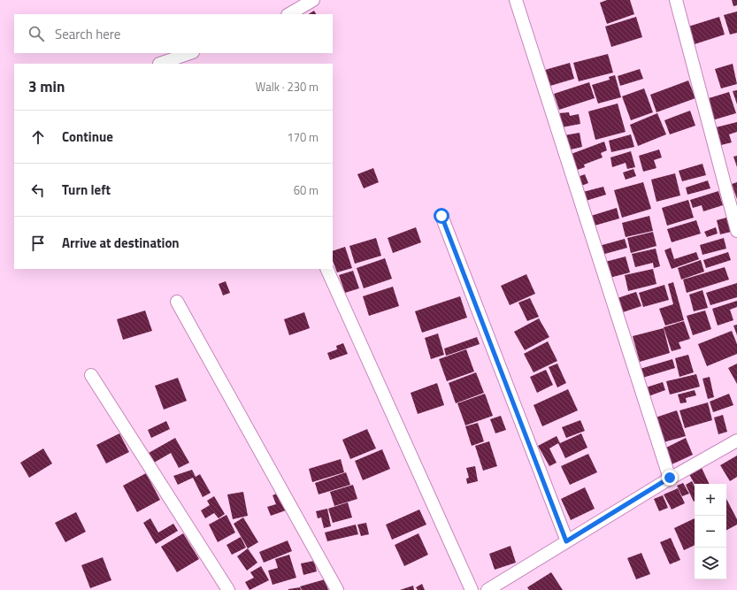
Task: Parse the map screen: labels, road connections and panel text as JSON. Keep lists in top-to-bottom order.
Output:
{
  "page": {
    "search": "Search here",
    "heading": ["3 min", "Walk · 230 m"],
    "list": [
      ["Continue", "170 m"],
      ["Turn left", "60 m"],
      "Arrive at destination"
    ],
    "map_buttons": ["+", "−"]
  }
}
